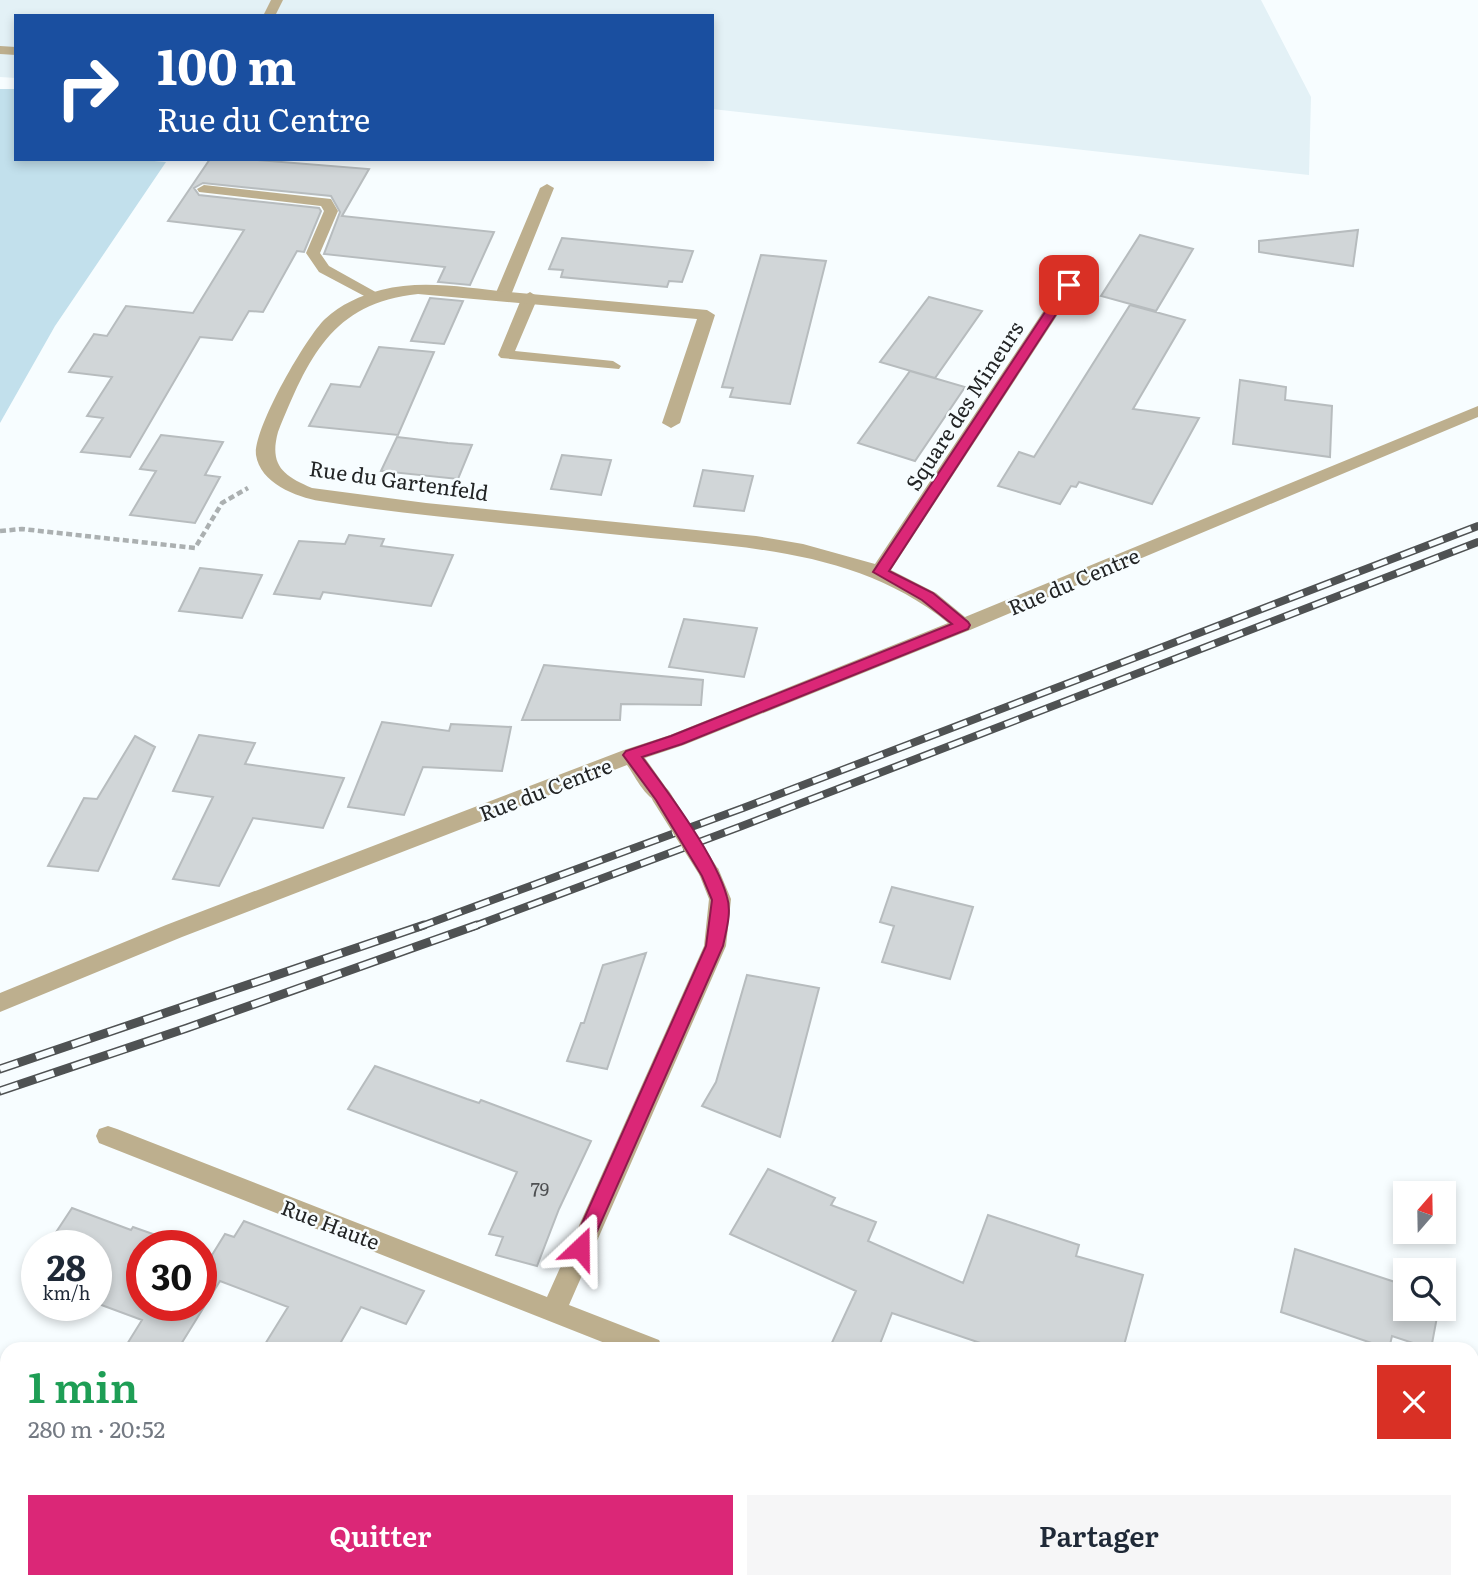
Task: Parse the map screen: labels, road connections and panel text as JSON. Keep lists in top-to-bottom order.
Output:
{
  "streets": {
    "street": [
      "Square des Mineurs",
      "Rue du Gartenfeld",
      "Rue du Centre",
      "Rue Haute"
    ]
  },
  "crossings": [
    ["Square des Mineurs", "Rue du Gartenfeld"],
    ["Rue du Gartenfeld", "Rue du Centre"]
  ],
  "house_numbers": ["79"],
  "north": "top",
  "page": {
    "turn": ["100 m", "Rue du Centre"],
    "speed": "28 km/h",
    "limit": "30",
    "heading": ["1 min", "280 m · 20:52"],
    "buttons": ["Quitter", "Partager"]
  }
}
